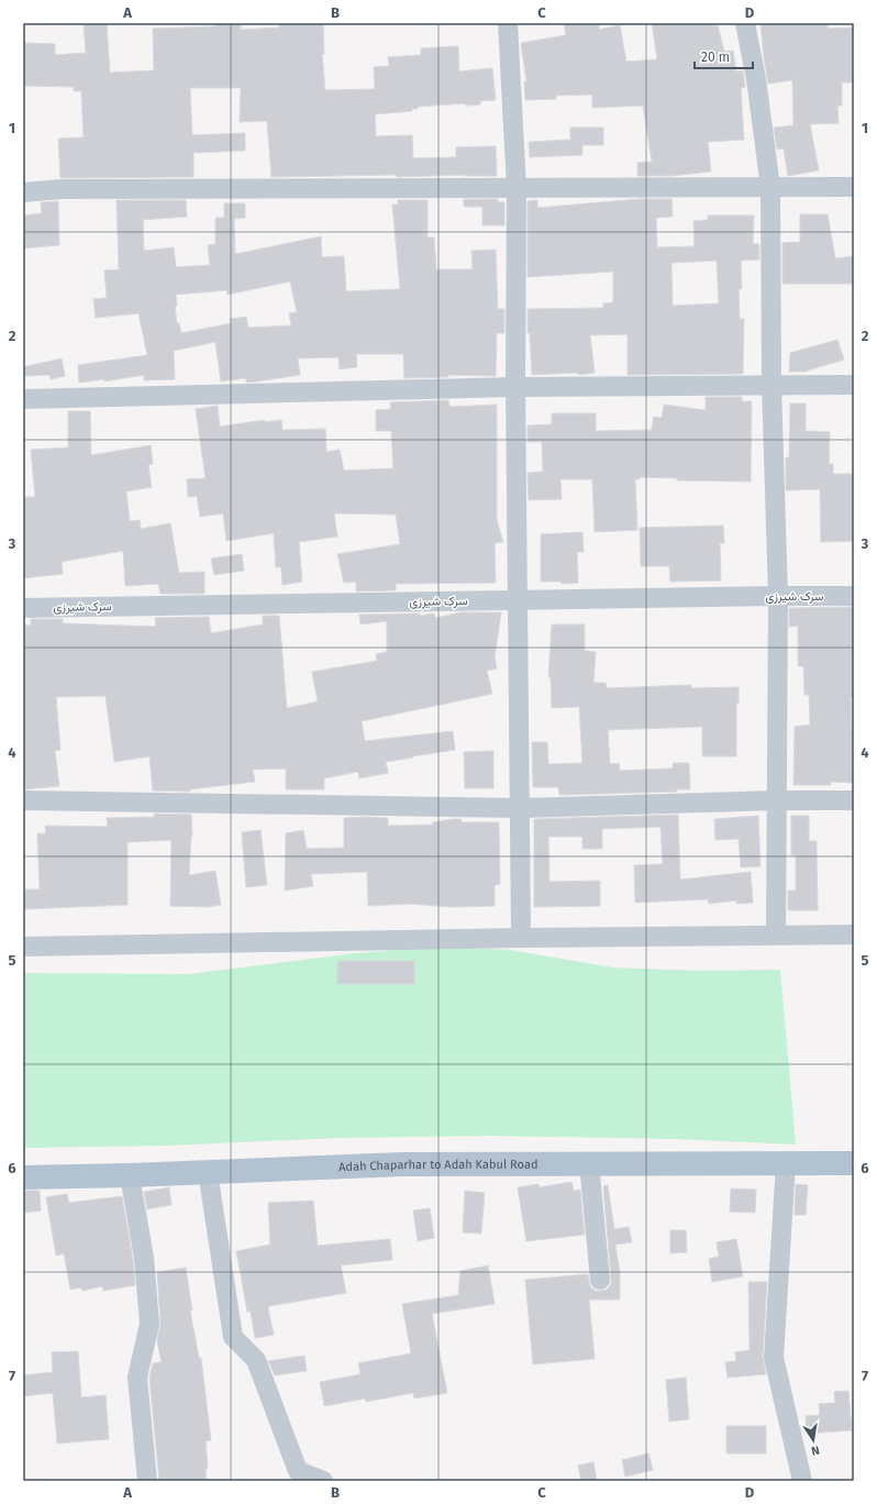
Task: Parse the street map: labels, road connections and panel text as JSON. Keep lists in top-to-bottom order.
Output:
{
  "streets": {
    "main road": ["Adah Chaparhar to Adah Kabul Road"],
    "street": ["سرک شیرزی"]
  },
  "scale_bar": "20 m",
  "north": "bottom",
  "grid": {
    "columns": [
      "A",
      "B",
      "C",
      "D"
    ],
    "rows": [
      "1",
      "2",
      "3",
      "4",
      "5",
      "6",
      "7"
    ]
  }
}
